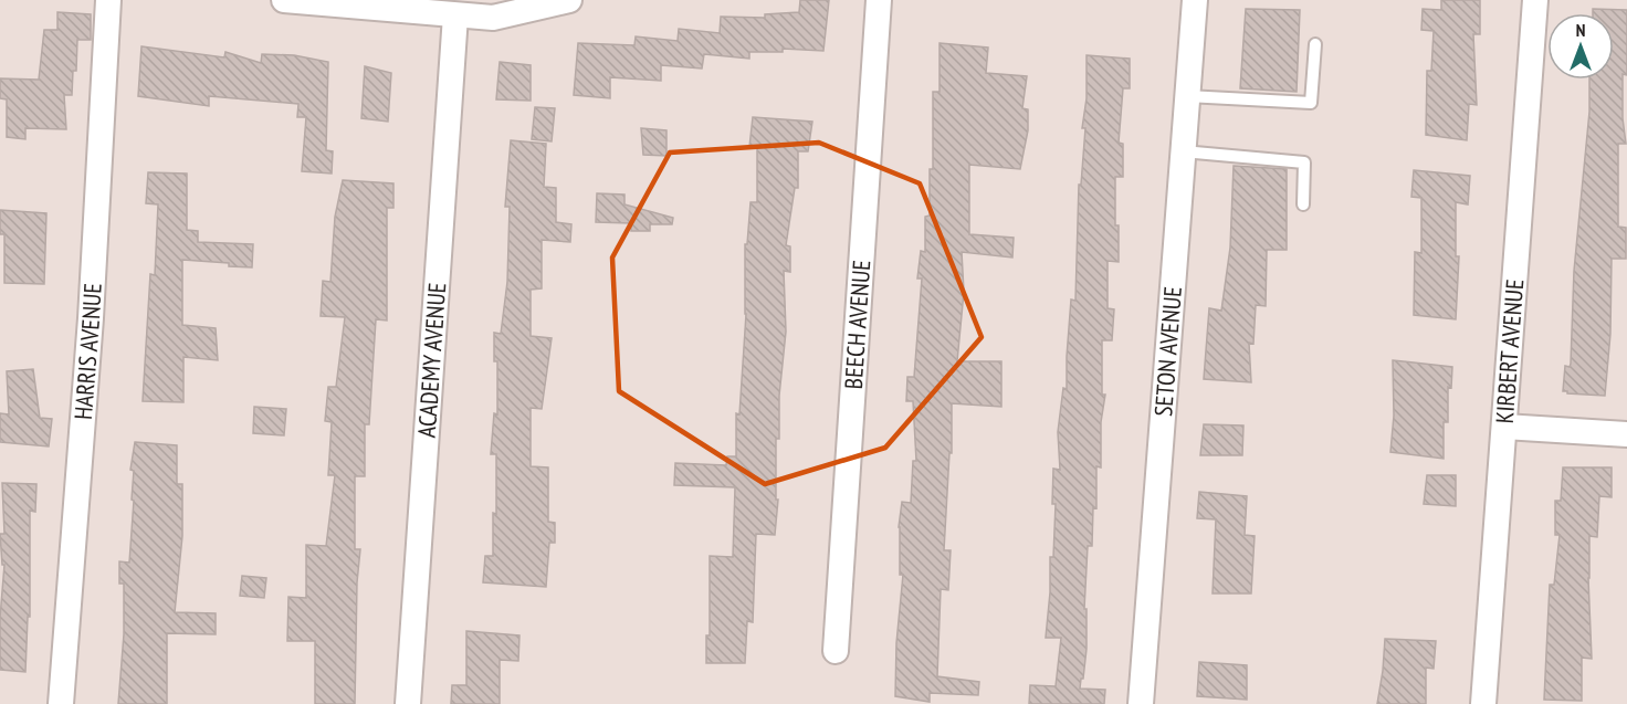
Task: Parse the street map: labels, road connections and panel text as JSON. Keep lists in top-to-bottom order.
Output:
{
  "streets": {
    "street": [
      "BEECH AVENUE",
      "SETON AVENUE",
      "HARRIS AVENUE",
      "KIRBERT AVENUE",
      "ACADEMY AVENUE"
    ]
  },
  "north": "top"
}
